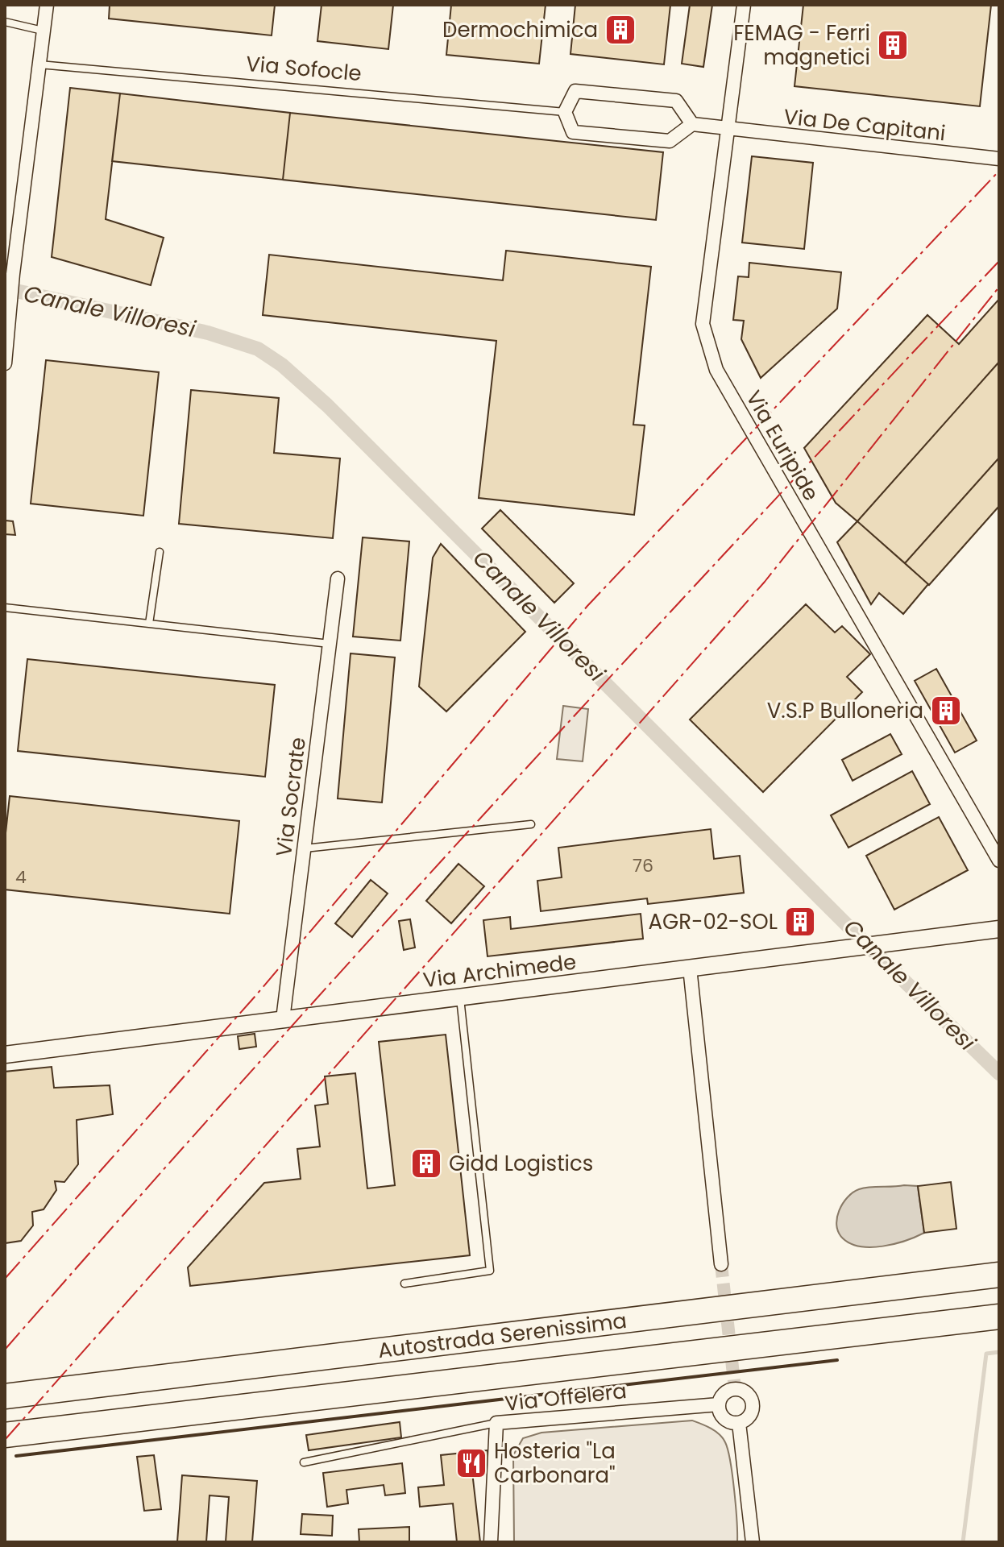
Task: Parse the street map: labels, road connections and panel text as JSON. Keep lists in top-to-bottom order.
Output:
{
  "streets": {
    "highway": ["Autostrada Serenissima"],
    "street": [
      "Via De Capitani",
      "Via Euripide",
      "Via Socrate",
      "Via Archimede",
      "Via Offelera"
    ],
    "lane": ["Via Sofocle"]
  },
  "crossings": [
    ["Via De Capitani", "Via Euripide"],
    ["Via Socrate", "Via Archimede"]
  ],
  "water": ["Canale Villoresi"],
  "places": {
    "building": [
      "Dermochimica",
      "FEMAG - Ferri magnetici",
      "V.S.P Bulloneria",
      "AGR-02-SOL",
      "Gidd Logistics"
    ],
    "restaurant": ["Hosteria \"La Carbonara\""]
  },
  "house_numbers": ["76", "4"]
}
